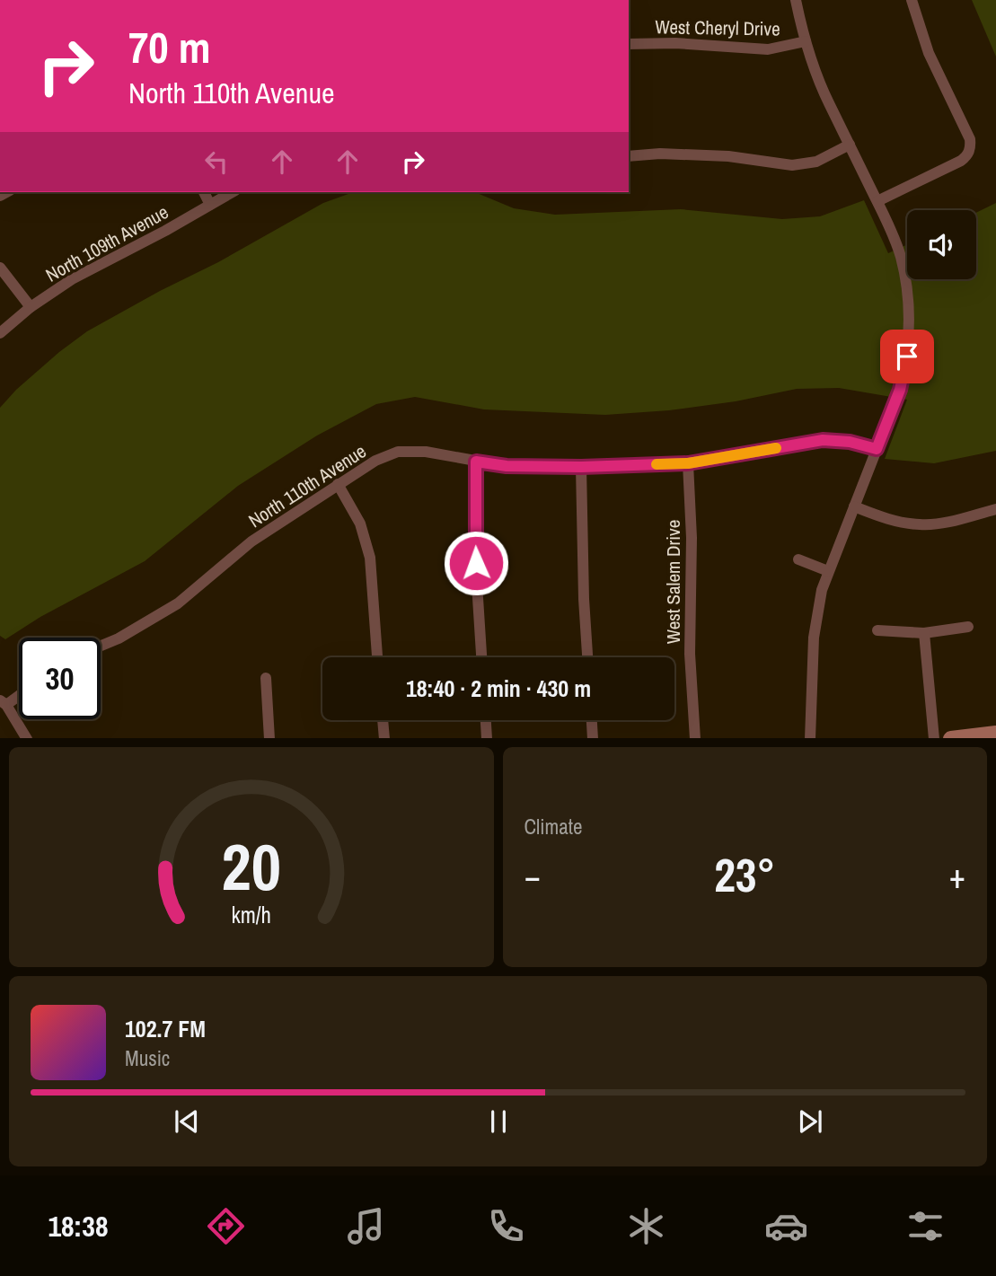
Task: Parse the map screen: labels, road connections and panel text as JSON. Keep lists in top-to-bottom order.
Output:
{
  "streets": {
    "street": [
      "West Cheryl Drive",
      "North 109th Avenue",
      "North 110th Avenue",
      "West Salem Drive"
    ]
  },
  "crossings": [
    ["North 110th Avenue", "West Salem Drive"]
  ],
  "page": {
    "turn": ["70 m", "North 110th Avenue"],
    "limit": "30",
    "trip": "18:40 · 2 min · 430 m",
    "tile": "Climate",
    "heat": ["−", "23°", "+"],
    "song": ["102.7 FM", "Music"],
    "tabs": "18:38",
    "gauge": ["20", "km/h"]
  }
}
